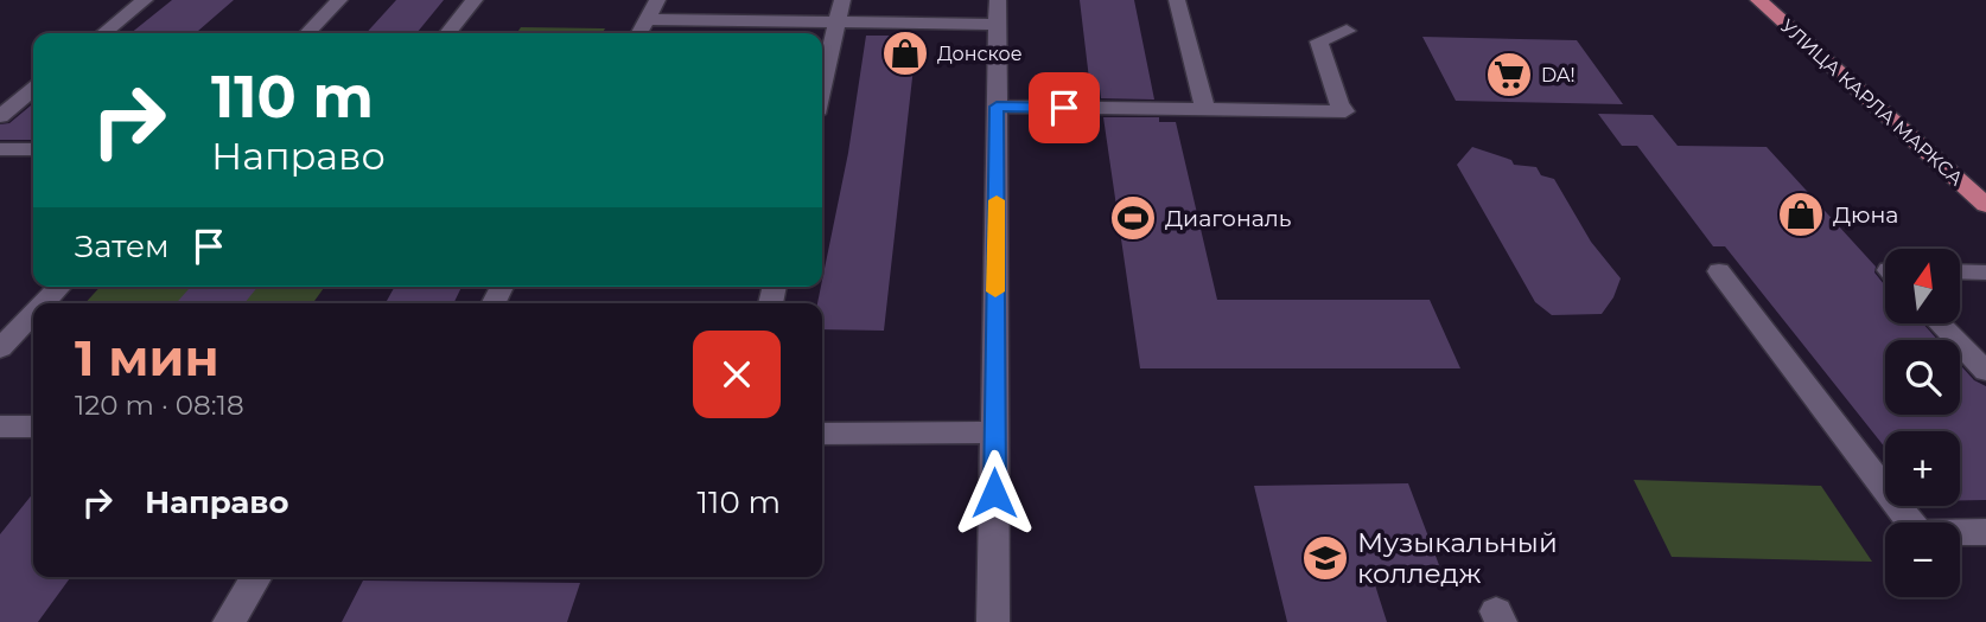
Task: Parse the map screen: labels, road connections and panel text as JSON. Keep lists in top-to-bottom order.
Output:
{
  "streets": {
    "main road": ["УЛИЦА КАРЛА МАРКСА"]
  },
  "places": {
    "shop": ["Донское", "Дюна"],
    "supermarket": ["DA!"],
    "sports": ["Диагональ"],
    "school or university": ["Музыкальный колледж"]
  },
  "north": "top",
  "page": {
    "turn": ["110 m", "Направо"],
    "then": "Затем",
    "map_buttons": ["+", "−"],
    "heading": ["1 мин", "120 m · 08:18"],
    "list": [
      {
        "name": "Направо",
        "value": "110 m"
      }
    ]
  }
}
